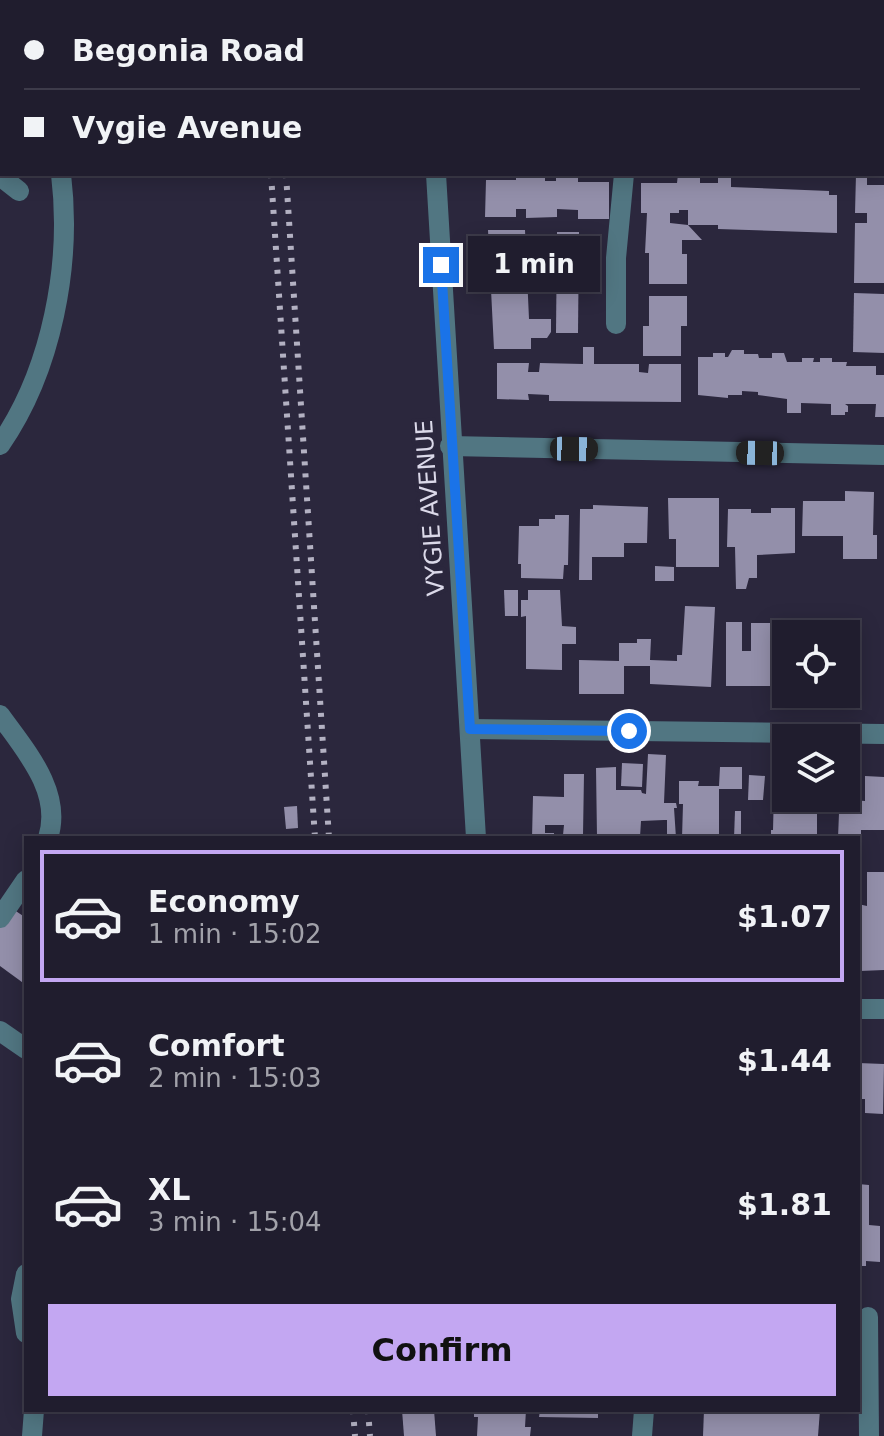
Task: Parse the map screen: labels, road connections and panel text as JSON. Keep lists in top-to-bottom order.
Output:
{
  "streets": {
    "street": ["VYGIE AVENUE"]
  },
  "page": {
    "banner": ["Begonia Road", "Vygie Avenue"],
    "bubble": "1 min",
    "list": [
      {
        "name": "Economy",
        "note": "1 min · 15:02",
        "value": "$1.07"
      },
      {
        "name": "Comfort",
        "note": "2 min · 15:03",
        "value": "$1.44"
      },
      {
        "name": "XL",
        "note": "3 min · 15:04",
        "value": "$1.81"
      }
    ],
    "buttons": "Confirm"
  }
}
